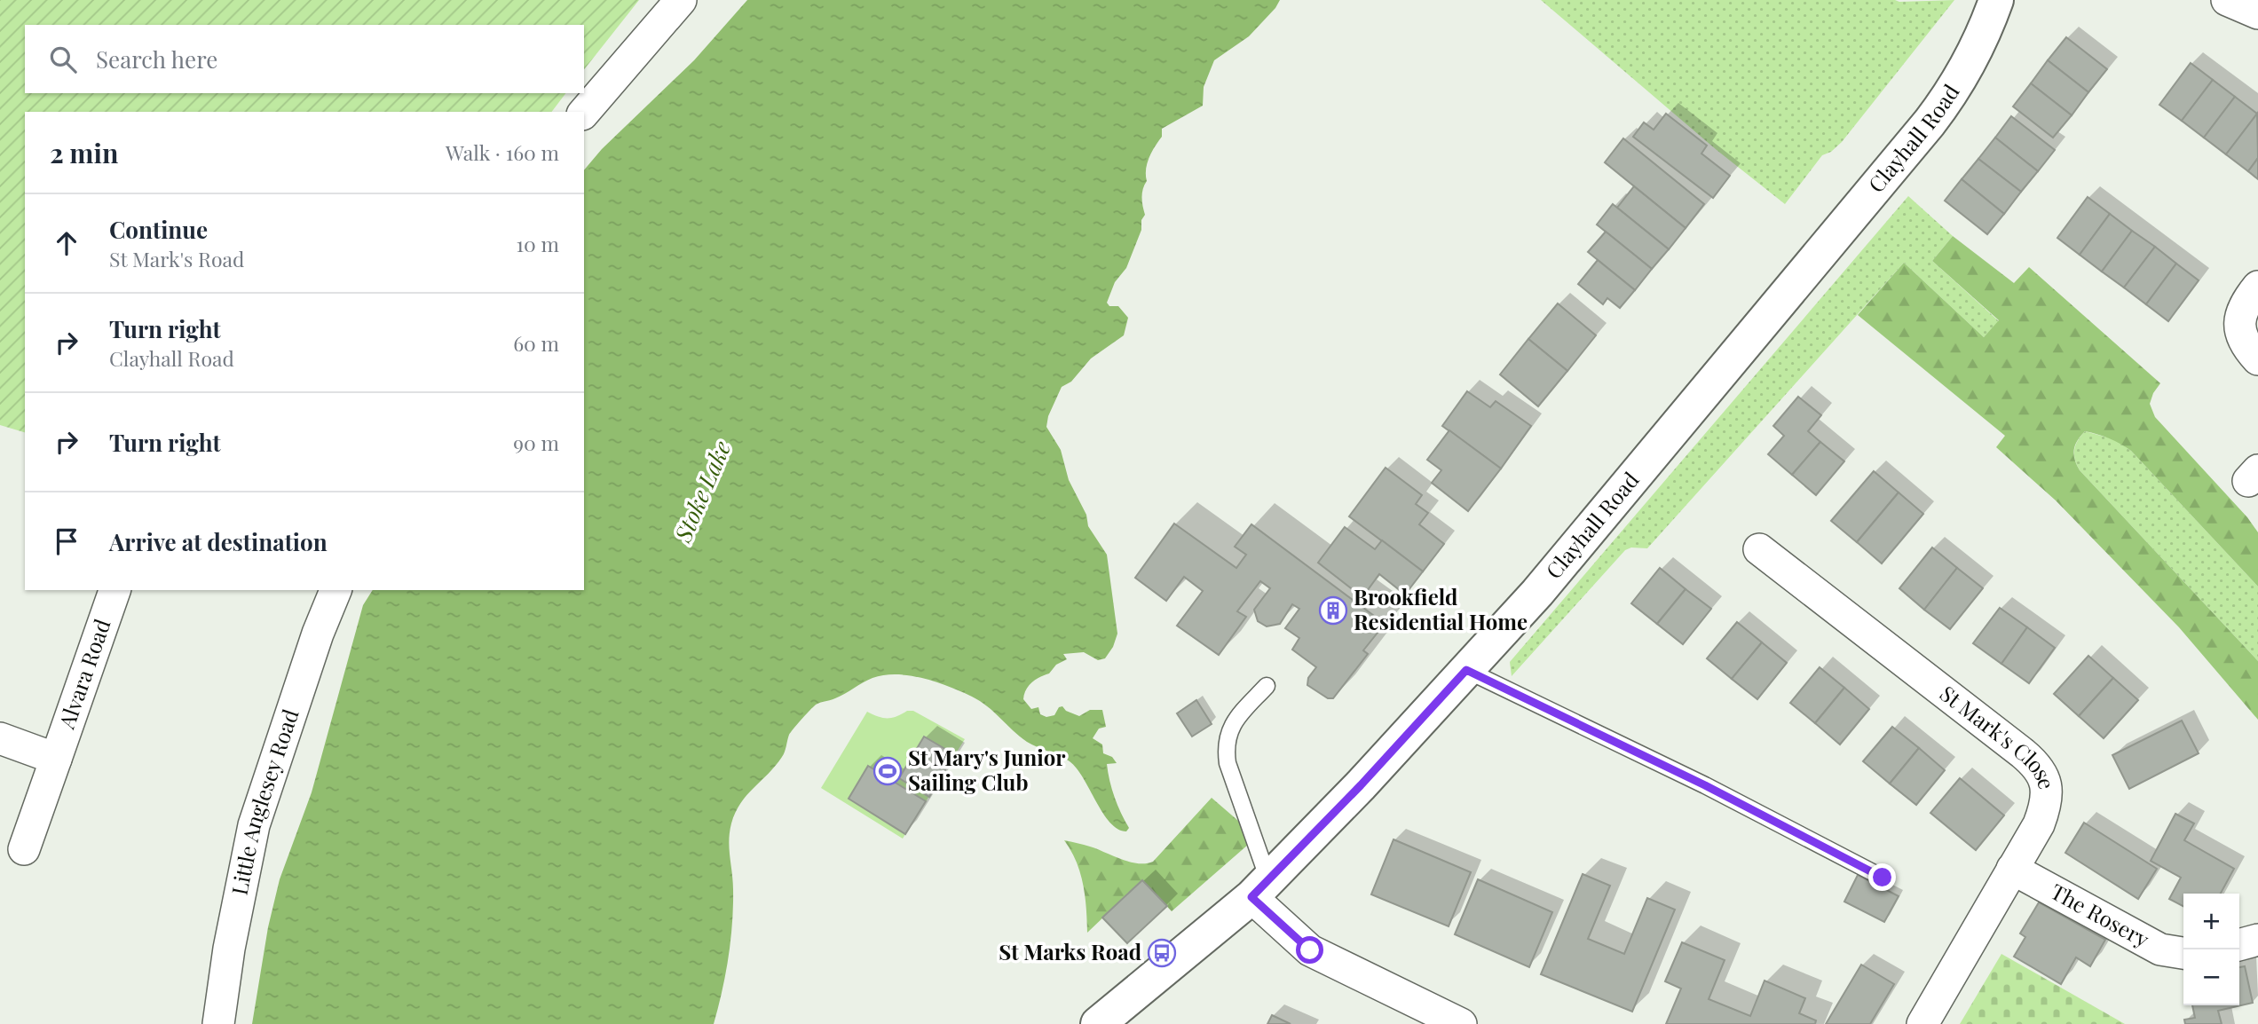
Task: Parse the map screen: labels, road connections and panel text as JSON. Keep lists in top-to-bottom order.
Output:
{
  "streets": {
    "street": [
      "Clayhall Road",
      "Alvara Road",
      "St Mark's Close",
      "Little Anglesey Road",
      "The Rosery"
    ]
  },
  "crossings": [
    ["St Mark's Close", "The Rosery"]
  ],
  "water": ["Stoke Lake"],
  "places": {
    "building": ["Brookfield Residential Home"],
    "sports": ["St Mary's Junior Sailing Club"],
    "bus stop": ["St Marks Road"]
  },
  "page": {
    "search": "Search here",
    "heading": ["2 min", "Walk · 160 m"],
    "list": [
      ["Continue", "St Mark's Road", "10 m"],
      ["Turn right", "Clayhall Road", "60 m"],
      ["Turn right", "90 m"],
      "Arrive at destination"
    ],
    "map_buttons": ["+", "−"]
  }
}
